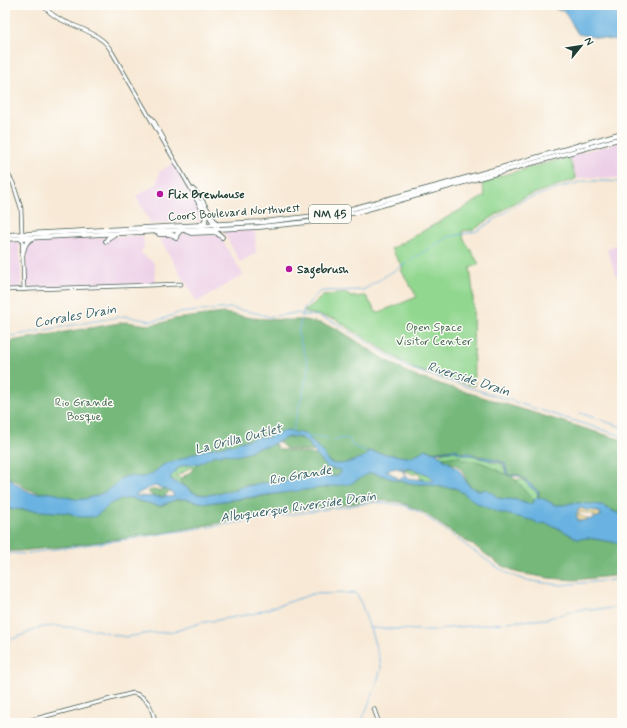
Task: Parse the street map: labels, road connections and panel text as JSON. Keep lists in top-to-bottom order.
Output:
{
  "streets": {
    "main road": ["Coors Boulevard Northwest", "NM 45"]
  },
  "water": [
    "Corrales Drain",
    "Riverside Drain",
    "La Orilla Outlet",
    "Rio Grande",
    "Albuquerque Riverside Drain"
  ],
  "parks": ["Open Space Visitor Center", "Rio Grande Bosque"],
  "places": ["Flix Brewhouse", "Sagebrush"],
  "north": "top right"
}
